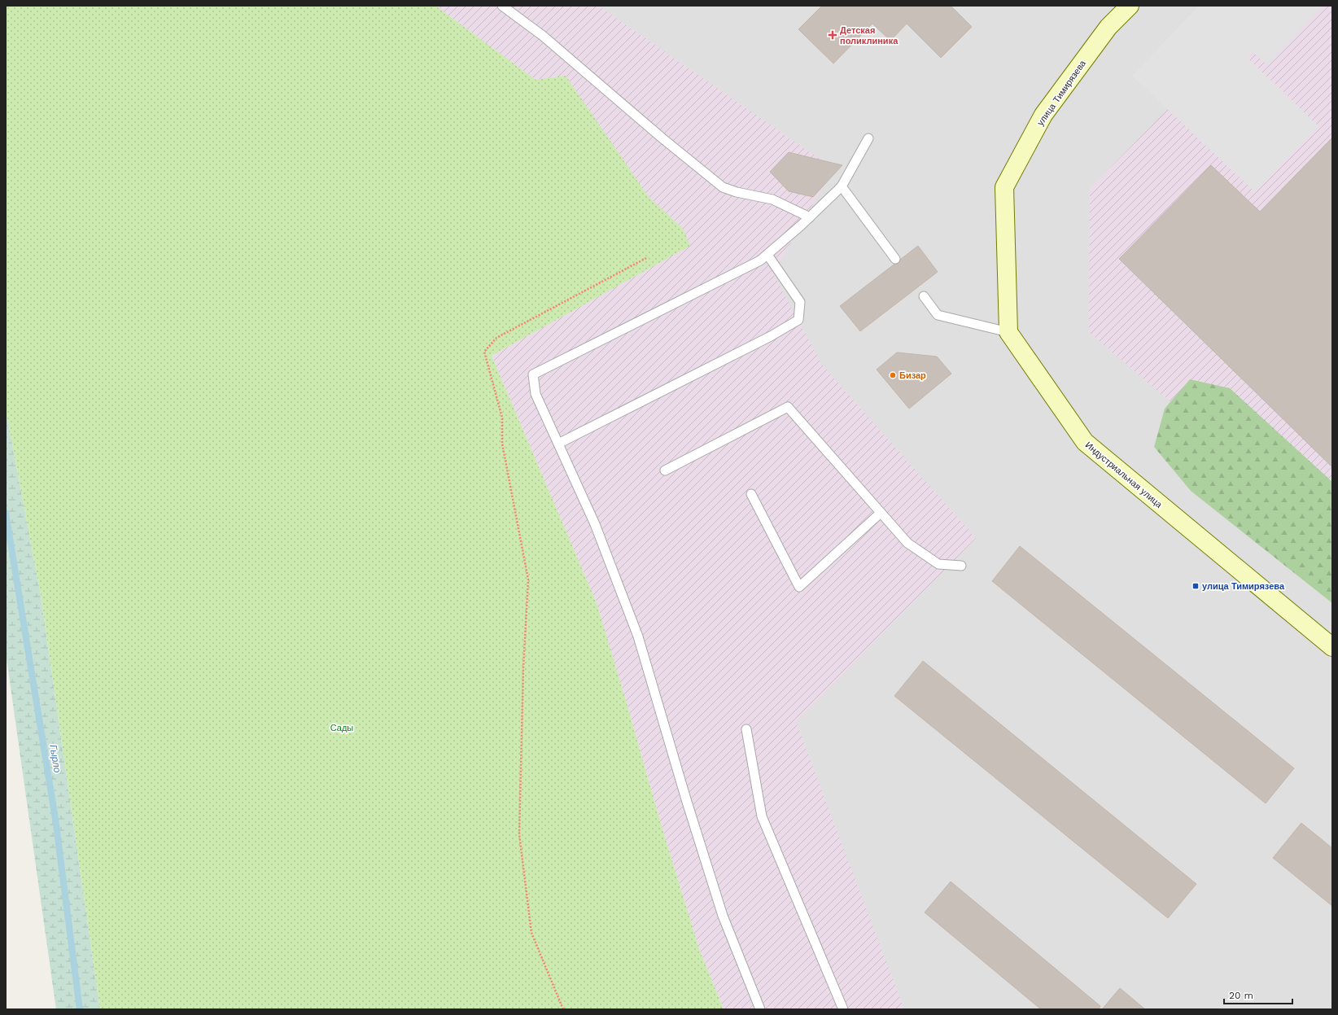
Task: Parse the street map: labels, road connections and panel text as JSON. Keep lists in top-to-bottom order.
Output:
{
  "streets": {
    "street": ["улица Тимирязева", "Индустриальная улица"]
  },
  "crossings": [
    ["улица Тимирязева", "Индустриальная улица"]
  ],
  "water": ["Гырло"],
  "parks": ["Сады"],
  "places": {
    "health": ["Детская поликлиника"],
    "other": ["Бизар"],
    "transit": ["улица Тимирязева"]
  },
  "scale_bar": "20 m"
}
